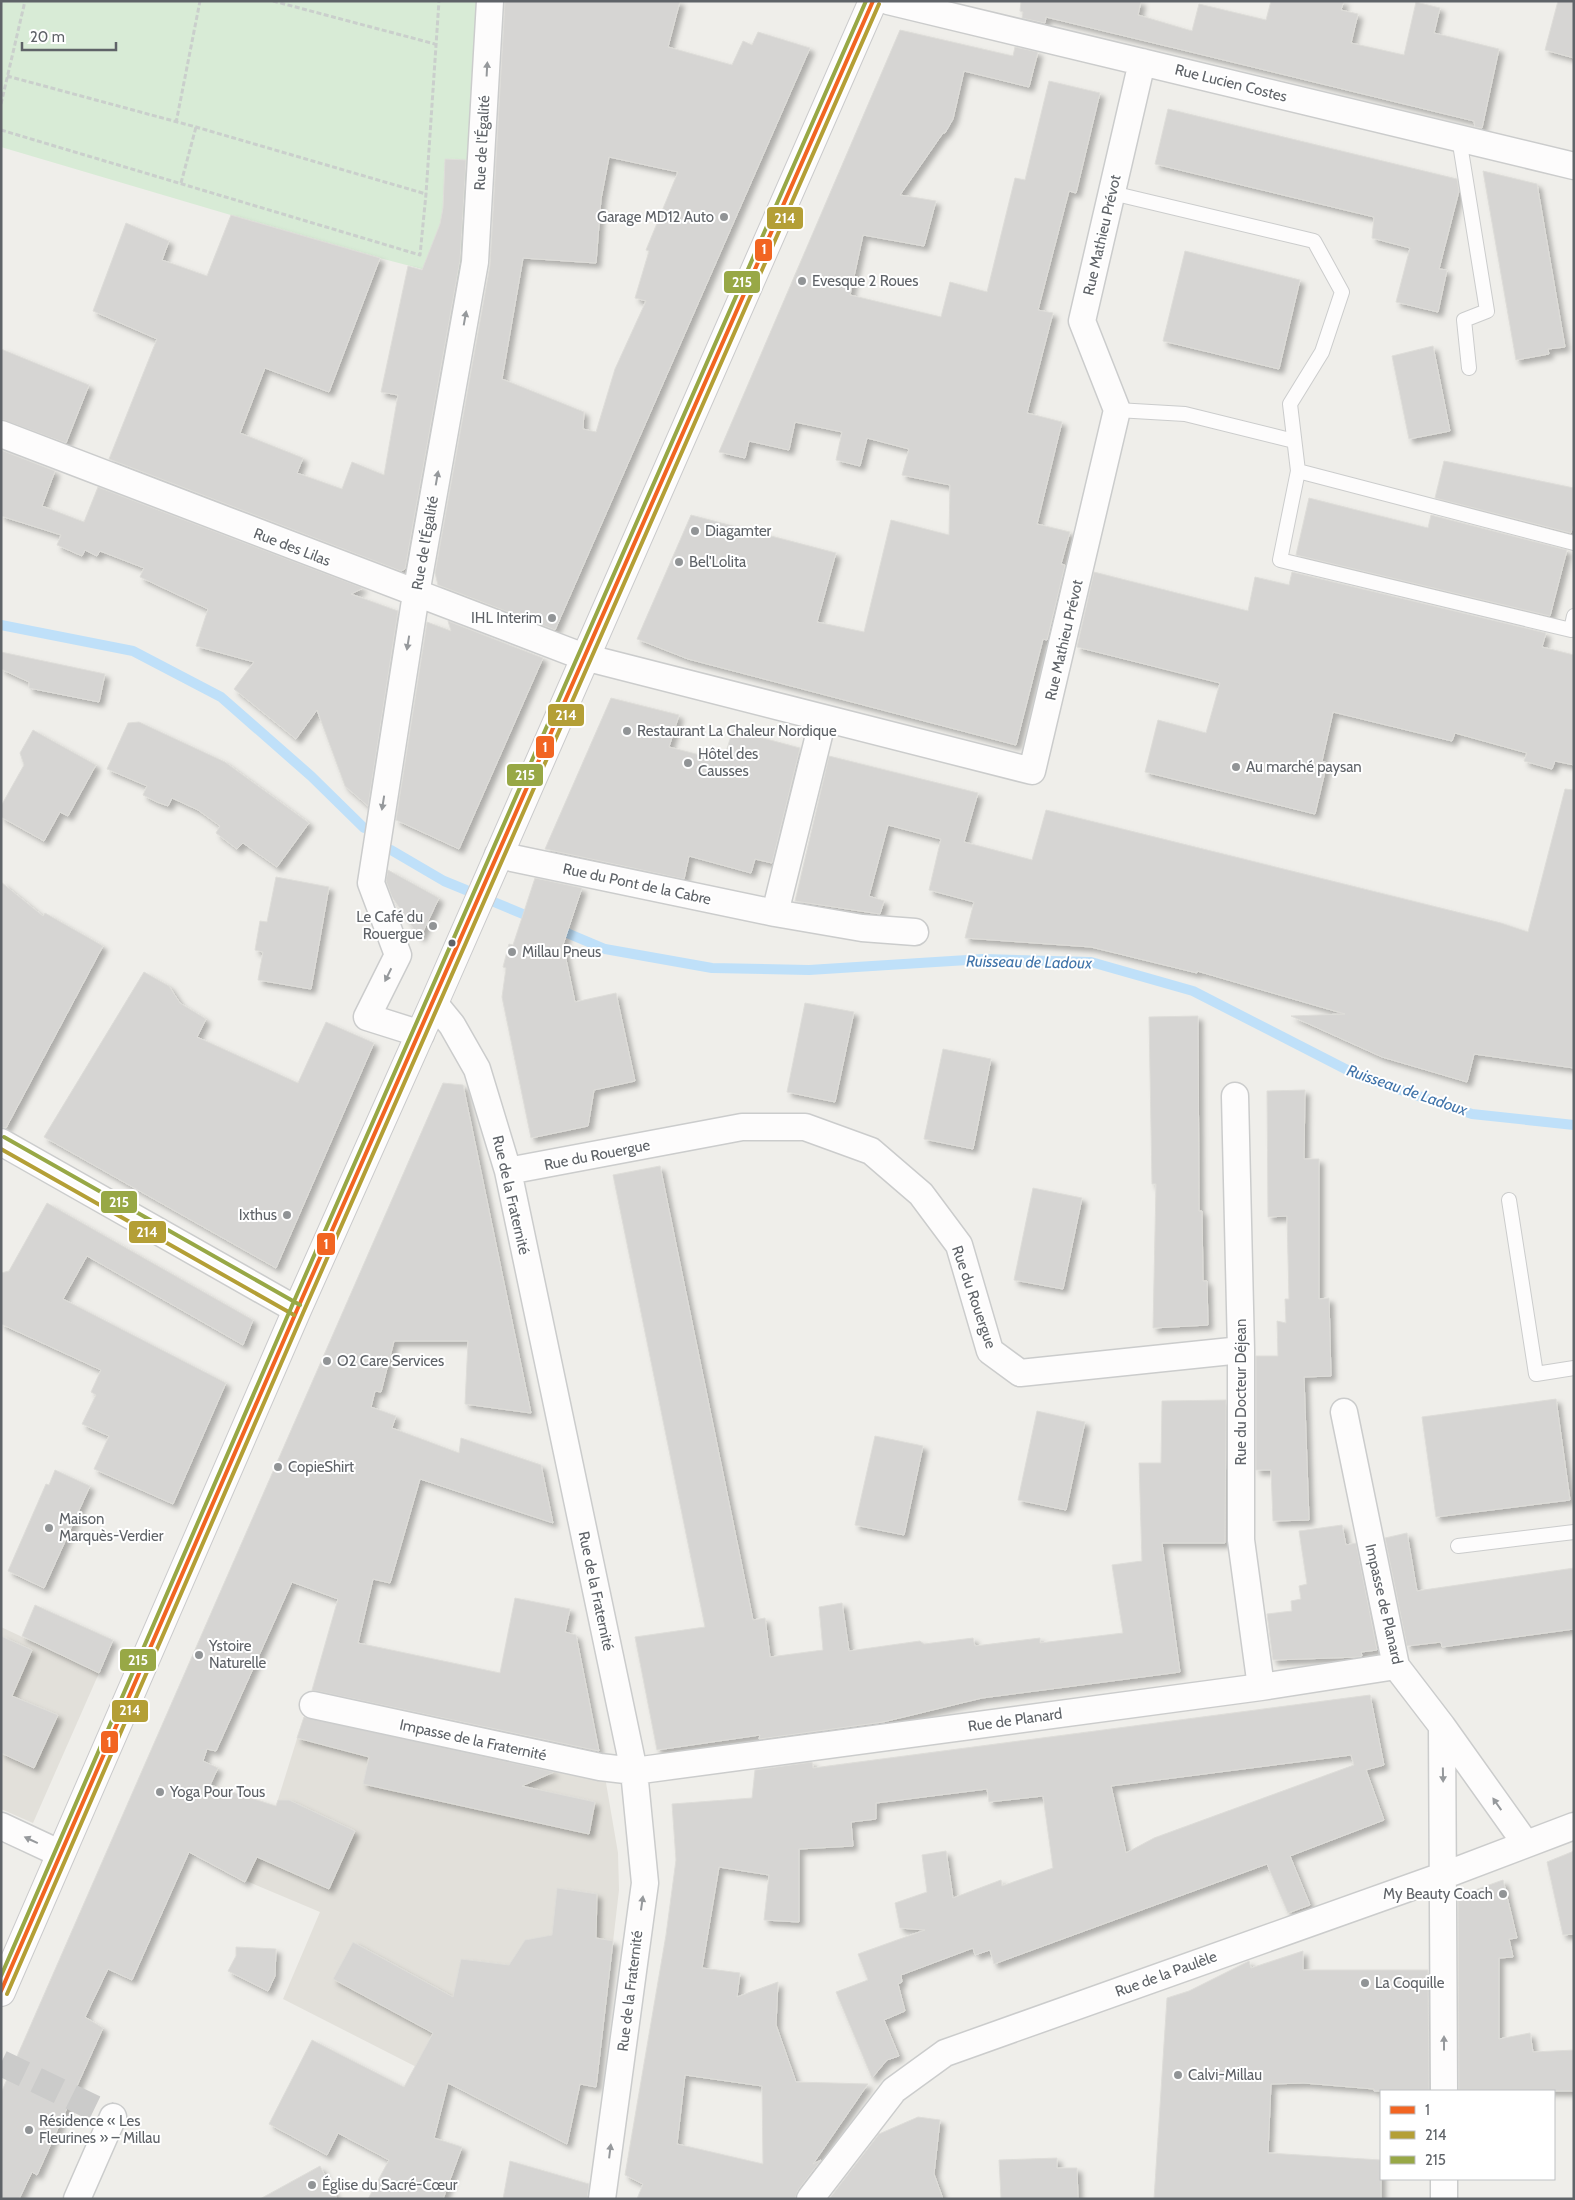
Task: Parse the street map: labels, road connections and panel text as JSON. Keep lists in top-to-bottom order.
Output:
{
  "streets": {
    "street": [
      "Rue Lucien Costes",
      "Rue de l'Égalité",
      "Rue Mathieu Prévot",
      "Rue des Lilas",
      "Rue du Pont de la Cabre",
      "Rue du Rouergue",
      "Rue de la Fraternité",
      "Rue du Docteur Déjean",
      "Impasse de Planard",
      "Rue de Planard",
      "Impasse de la Fraternité",
      "Rue de la Paulèle"
    ]
  },
  "crossings": [
    ["Rue Lucien Costes", "Rue Mathieu Prévot"],
    ["Rue de l'Égalité", "Rue des Lilas"],
    ["Rue Mathieu Prévot", "Rue des Lilas"],
    ["Rue du Rouergue", "Rue de la Fraternité"],
    ["Rue du Rouergue", "Rue du Docteur Déjean"],
    ["Rue de la Fraternité", "Rue de Planard"],
    ["Rue de la Fraternité", "Impasse de la Fraternité"],
    ["Rue du Docteur Déjean", "Rue de Planard"],
    ["Impasse de Planard", "Rue de Planard"],
    ["Impasse de Planard", "Rue de la Paulèle"],
    ["Rue de Planard", "Impasse de la Fraternité"]
  ],
  "water": ["Ruisseau de Ladoux"],
  "places": [
    "Garage MD12 Auto",
    "Evesque 2 Roues",
    "Diagamter",
    "Bel'Lolita",
    "IHL Interim",
    "Restaurant La Chaleur Nordique",
    "Hôtel des Causses",
    "Au marché paysan",
    "Le Café du Rouergue",
    "Millau Pneus",
    "Ixthus",
    "O2 Care Services",
    "CopieShirt",
    "Maison Marquès-Verdier",
    "Ystoire Naturelle",
    "Yoga Pour Tous",
    "My Beauty Coach",
    "La Coquille",
    "Calvi-Millau",
    "Résidence « Les Fleurines » – Millau",
    "Église du Sacré-Cœur"
  ],
  "lines": ["transit line 1", "transit line 215", "transit line 214"],
  "legend": ["1", "214", "215"],
  "scale_bar": "20 m"
}
